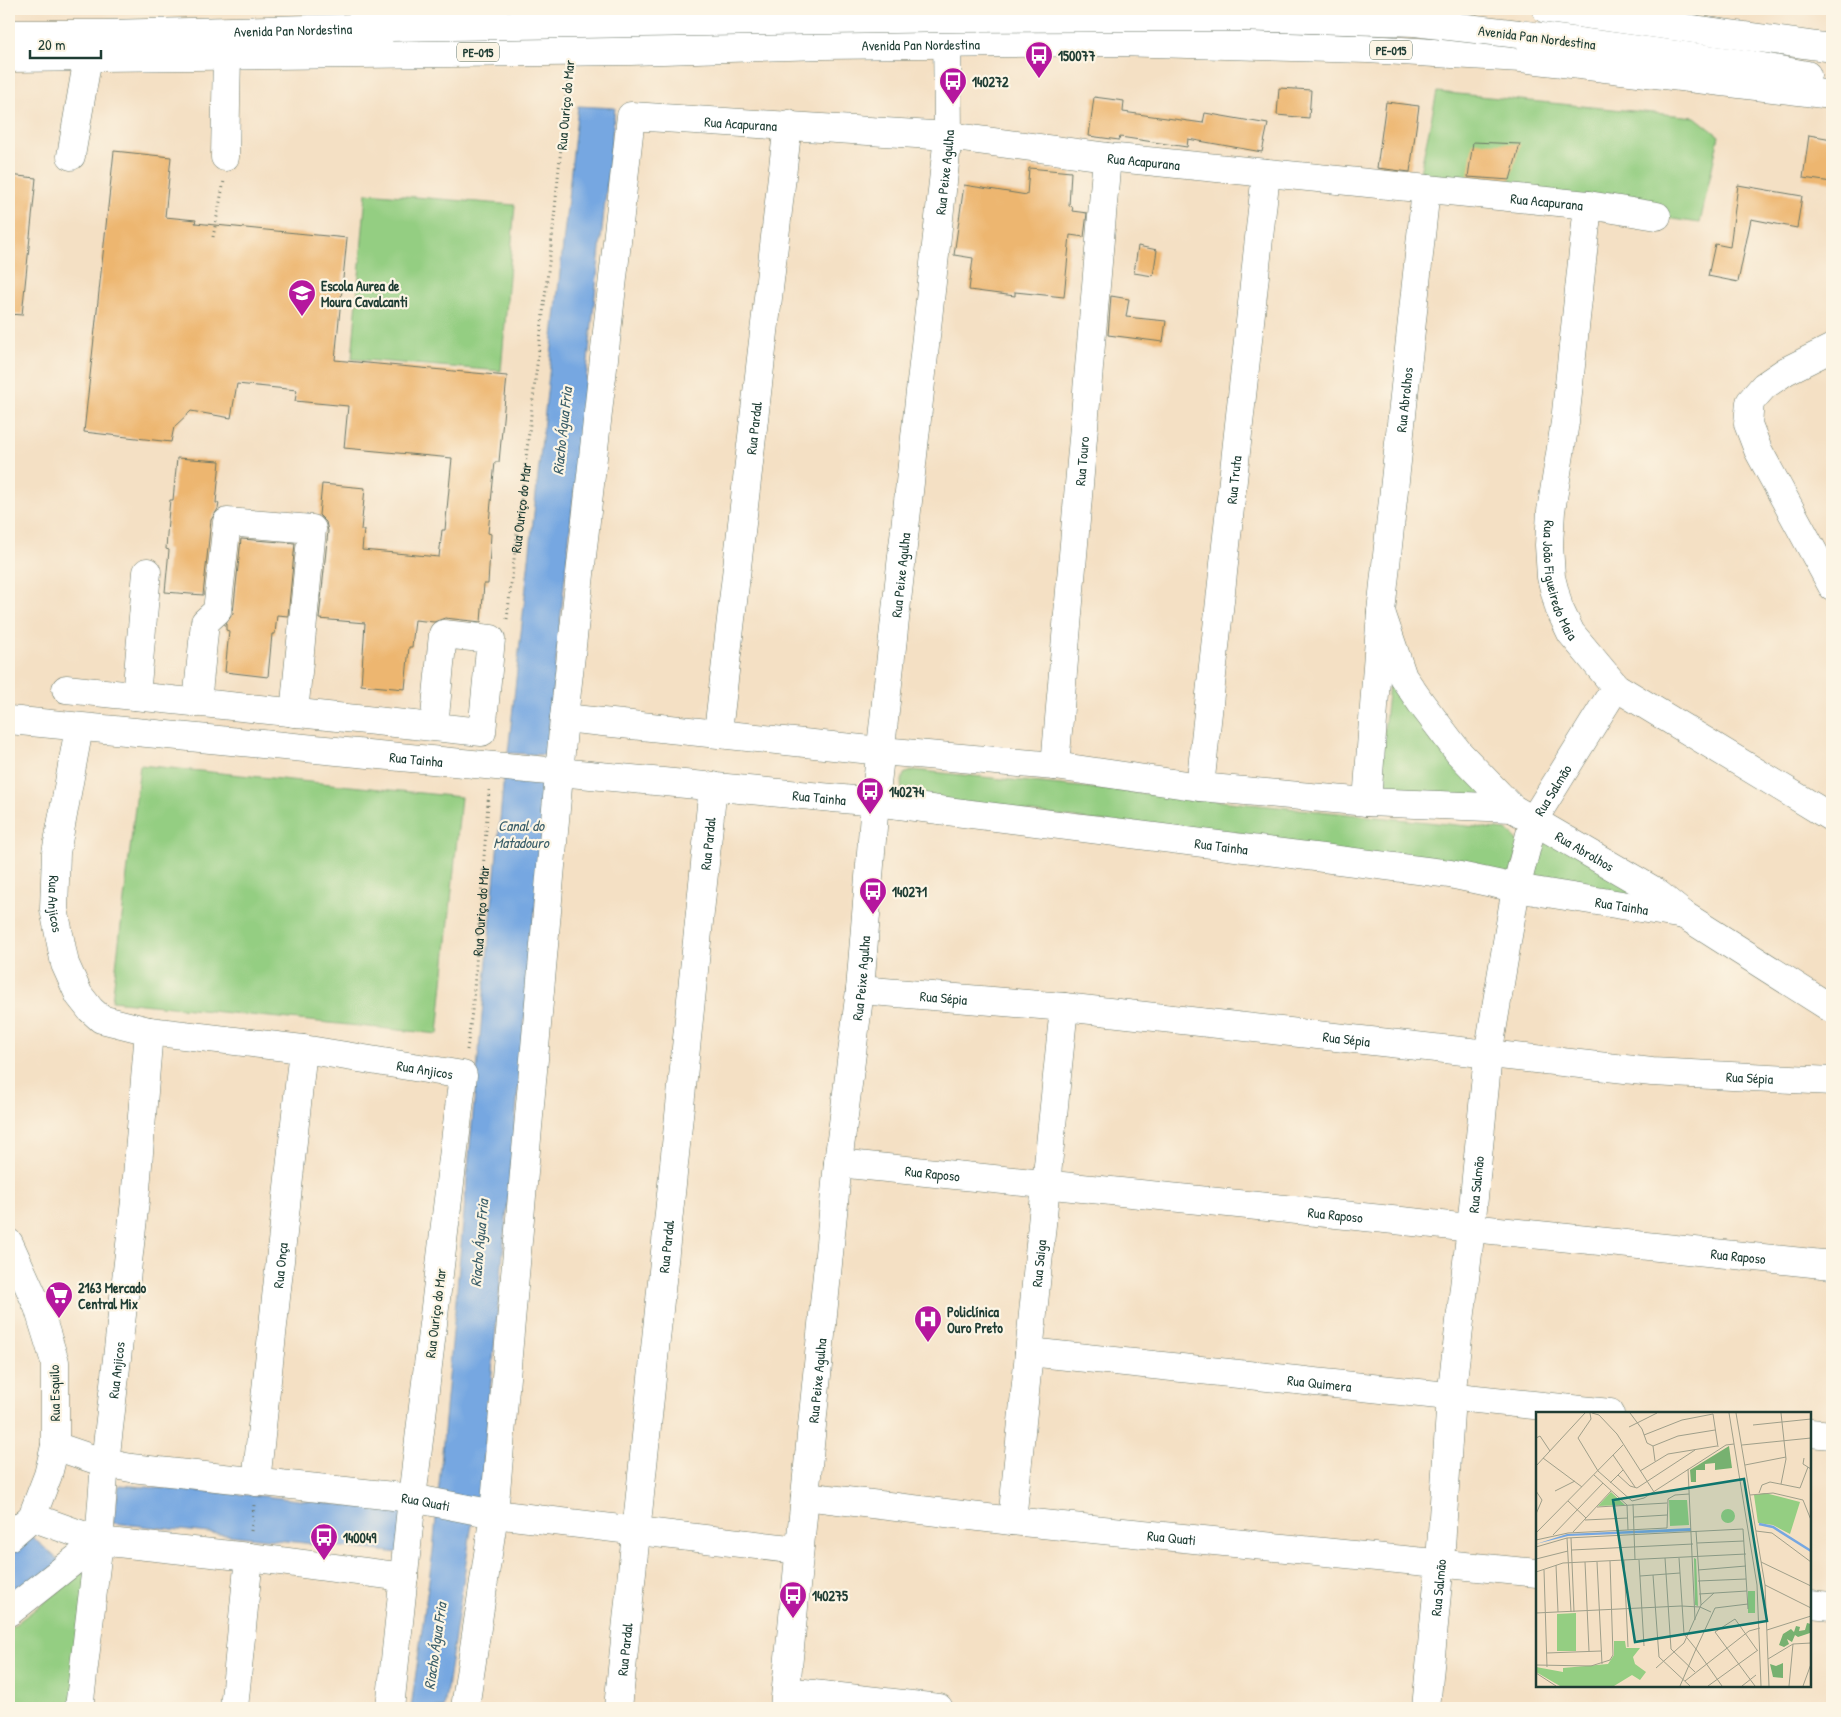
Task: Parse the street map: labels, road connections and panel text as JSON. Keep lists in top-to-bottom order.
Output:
{
  "streets": {
    "main road": [
      "Avenida Pan Nordestina",
      "PE-015",
      "Rua Ouriço do Mar",
      "Rua Acapurana",
      "Rua Peixe Agulha",
      "Rua Abrolhos",
      "Rua Pardal",
      "Rua Touro",
      "Rua Truta",
      "Rua João Figueiredo Maia",
      "Rua Tainha",
      "Rua Salmão",
      "Rua Anjicos",
      "Rua Sépia",
      "Rua Raposo",
      "Rua Saiga",
      "Rua Onça",
      "Rua Quimera",
      "Rua Esquilo",
      "Rua Quati"
    ]
  },
  "crossings": [
    ["Avenida Pan Nordestina", "Rua Ouriço do Mar"],
    ["Avenida Pan Nordestina", "Rua Peixe Agulha"],
    ["Rua Ouriço do Mar", "Rua Tainha"],
    ["Rua Ouriço do Mar", "Rua Anjicos"],
    ["Rua Ouriço do Mar", "Rua Quati"],
    ["Rua Acapurana", "Rua Peixe Agulha"],
    ["Rua Acapurana", "Rua Abrolhos"],
    ["Rua Acapurana", "Rua Pardal"],
    ["Rua Acapurana", "Rua Touro"],
    ["Rua Acapurana", "Rua Truta"],
    ["Rua Acapurana", "Rua João Figueiredo Maia"],
    ["Rua Peixe Agulha", "Rua Tainha"],
    ["Rua Peixe Agulha", "Rua Sépia"],
    ["Rua Peixe Agulha", "Rua Raposo"],
    ["Rua Peixe Agulha", "Rua Quati"],
    ["Rua Abrolhos", "Rua Tainha"],
    ["Rua Abrolhos", "Rua Salmão"],
    ["Rua Pardal", "Rua Tainha"],
    ["Rua Pardal", "Rua Quati"],
    ["Rua João Figueiredo Maia", "Rua Salmão"],
    ["Rua Tainha", "Rua Salmão"],
    ["Rua Tainha", "Rua Anjicos"],
    ["Rua Salmão", "Rua Sépia"],
    ["Rua Salmão", "Rua Raposo"],
    ["Rua Salmão", "Rua Quimera"],
    ["Rua Salmão", "Rua Quati"],
    ["Rua Anjicos", "Rua Onça"],
    ["Rua Anjicos", "Rua Quati"],
    ["Rua Sépia", "Rua Saiga"],
    ["Rua Raposo", "Rua Saiga"],
    ["Rua Saiga", "Rua Quimera"],
    ["Rua Saiga", "Rua Quati"],
    ["Rua Onça", "Rua Quati"],
    ["Rua Esquilo", "Rua Quati"]
  ],
  "water": ["Riacho Água Fria", "Canal do Matadouro"],
  "places": {
    "bus stop": [
      "150077",
      "140272",
      "140274",
      "140271",
      "140049",
      "140275"
    ],
    "school or university": ["Escola Aurea de Moura Cavalcanti"],
    "supermarket": ["2163 Mercado Central Mix"],
    "hospital": ["Policlínica Ouro Preto"]
  },
  "scale_bar": "20 m"
}
